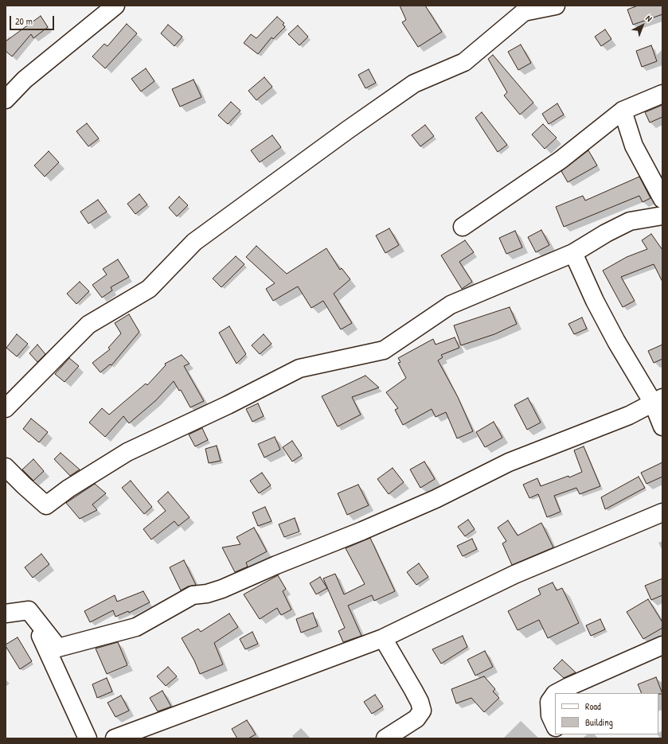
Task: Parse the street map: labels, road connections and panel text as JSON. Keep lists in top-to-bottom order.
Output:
{
  "legend": ["Road", "Building"],
  "scale_bar": "20 m",
  "north": "top right"
}
